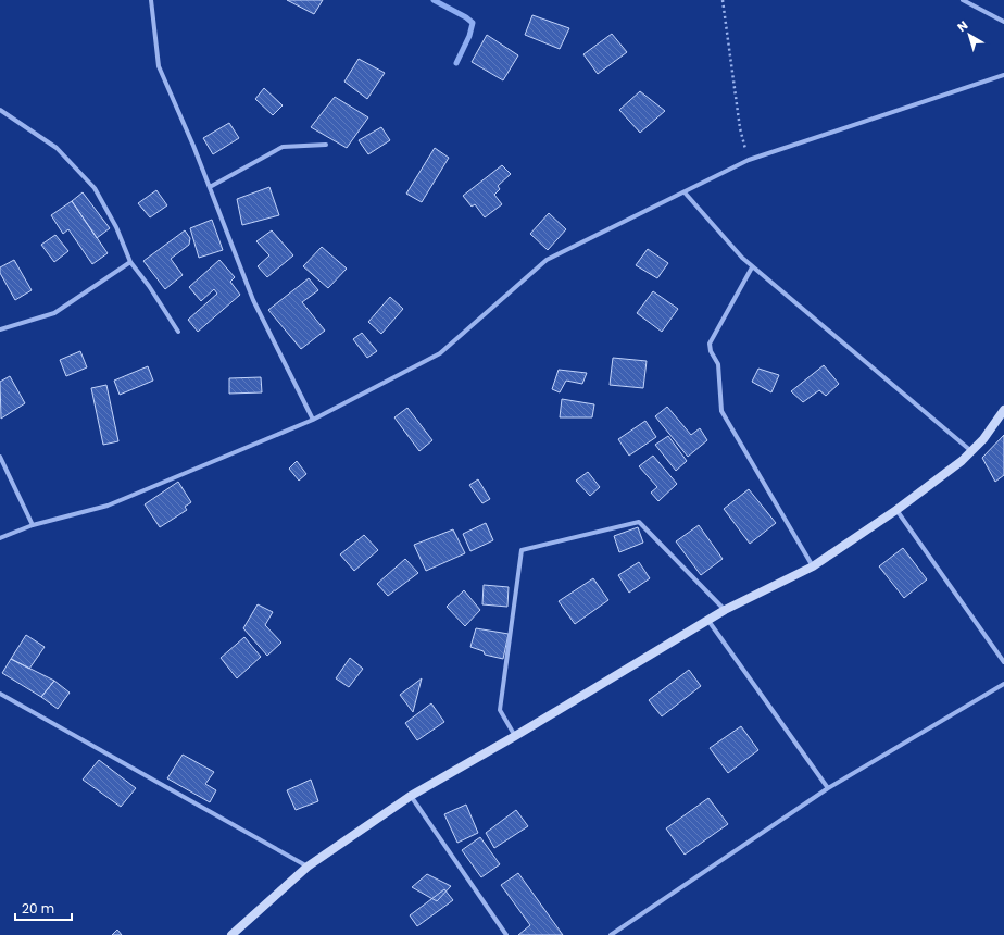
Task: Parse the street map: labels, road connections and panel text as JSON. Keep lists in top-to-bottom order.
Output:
{
  "scale_bar": "20 m",
  "north": "top left"
}
